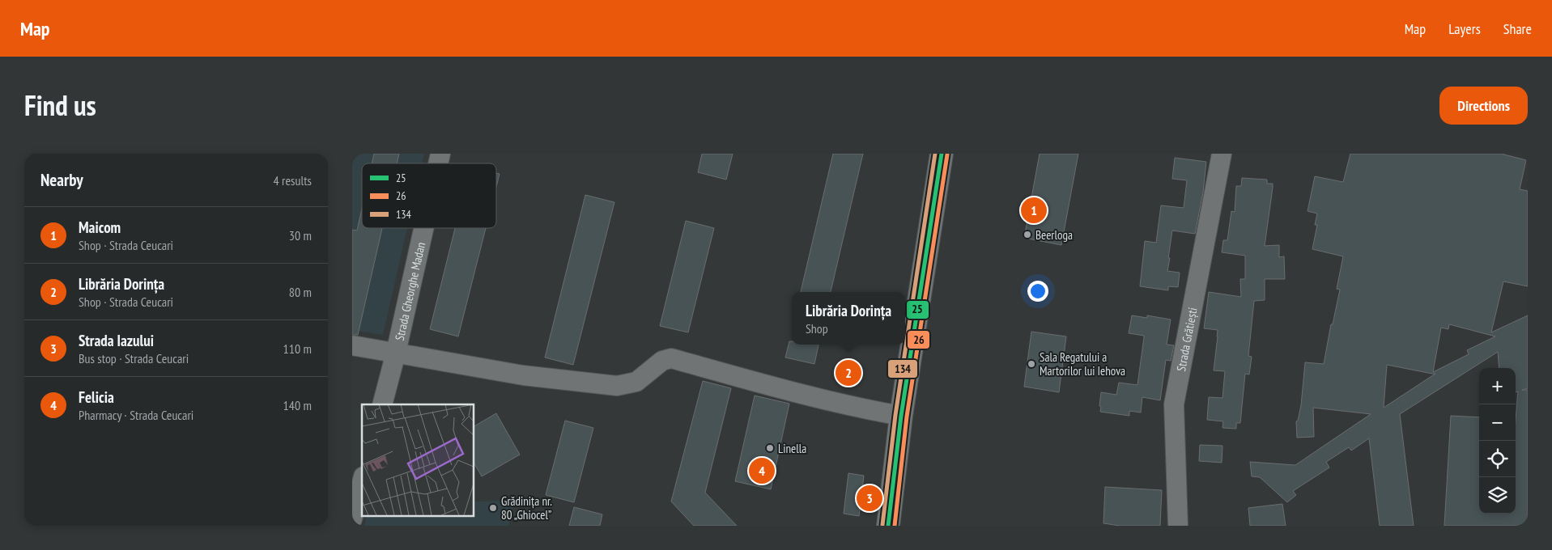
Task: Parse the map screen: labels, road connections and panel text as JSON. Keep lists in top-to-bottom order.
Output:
{
  "streets": {
    "street": ["Strada Gheorghe Madan", "Strada Grătiești"]
  },
  "places": [
    "Beerloga",
    "Sala Regatului a Martorilor lui Iehova",
    "Linella",
    "Grădinița nr. 80 „Ghiocel”"
  ],
  "lines": ["transit line 25", "transit line 134", "transit line 26"],
  "legend": ["25", "26", "134"],
  "page": {
    "header": "Map",
    "nav": ["Map", "Layers", "Share"],
    "title": "Find us",
    "buttons": "Directions",
    "heading": ["Nearby", "4 results"],
    "pins": [
      "1",
      "2",
      "4",
      "3"
    ],
    "list": [
      {
        "mark": "1",
        "name": "Maicom",
        "note": "Shop · Strada Ceucari",
        "value": "30 m"
      },
      {
        "mark": "2",
        "name": "Librăria Dorința",
        "note": "Shop · Strada Ceucari",
        "value": "80 m"
      },
      {
        "mark": "3",
        "name": "Strada Iazului",
        "note": "Bus stop · Strada Ceucari",
        "value": "110 m"
      },
      {
        "mark": "4",
        "name": "Felicia",
        "note": "Pharmacy · Strada Ceucari",
        "value": "140 m"
      }
    ],
    "popup": ["Librăria Dorința", "Shop"],
    "map_buttons": ["+", "−"]
  }
}
